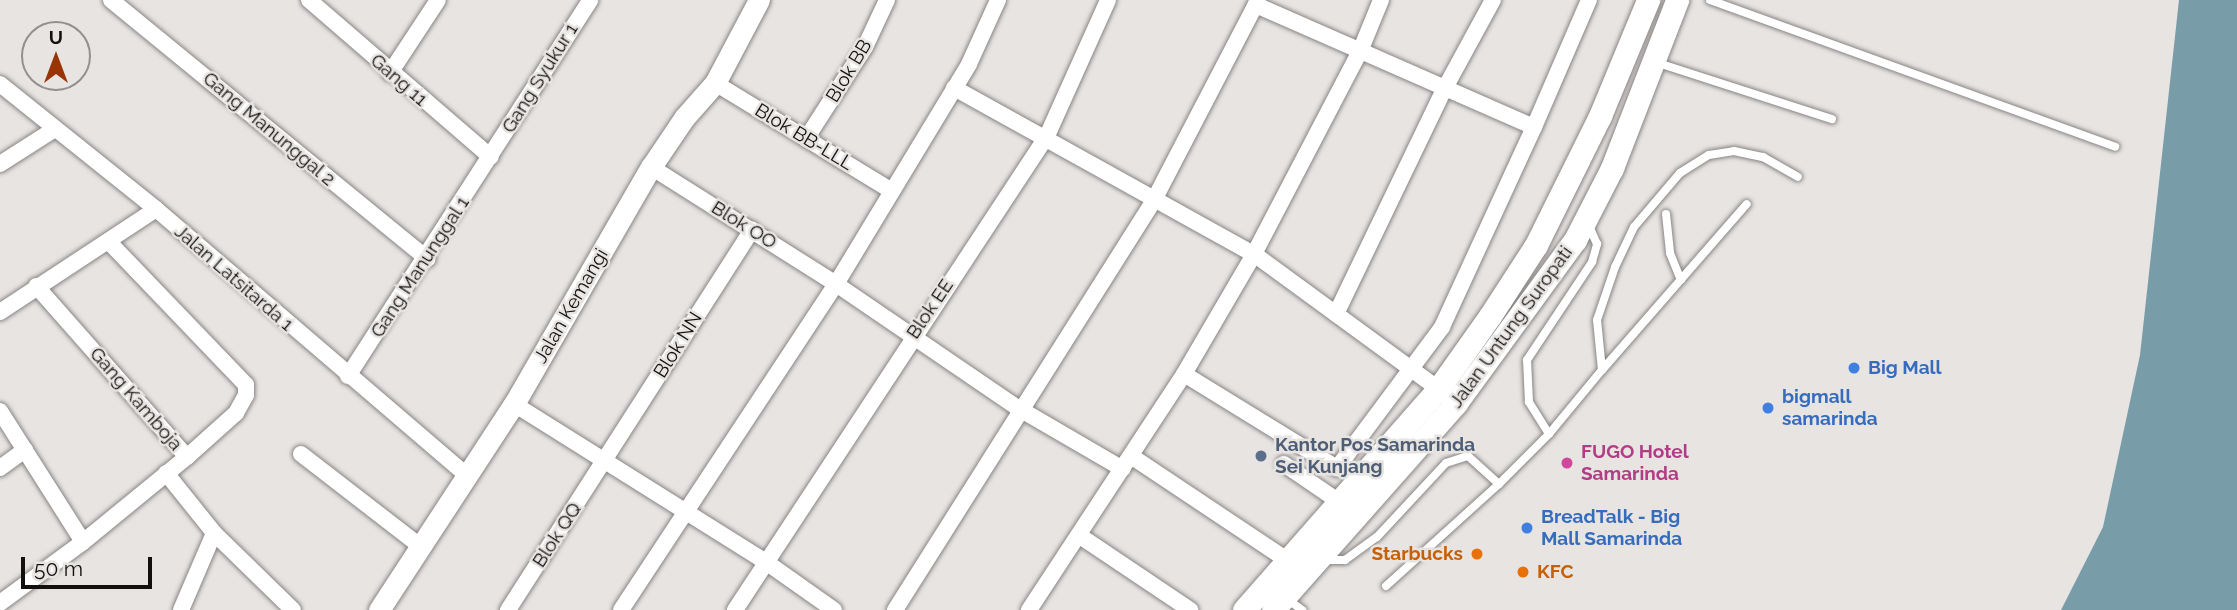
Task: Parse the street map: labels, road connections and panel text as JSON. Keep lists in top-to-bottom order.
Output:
{
  "streets": {
    "main road": ["Jalan Untung Suropati"],
    "street": [
      "Blok BB",
      "Gang Syukur 1",
      "Gang 11",
      "Gang Manunggal 2",
      "Blok BB-LLL",
      "Blok OO",
      "Gang Manunggal 1",
      "Jalan Latsitarda 1",
      "Jalan Kemangi",
      "Blok EE",
      "Blok NN",
      "Gang Kamboja",
      "Blok QQ"
    ]
  },
  "crossings": [
    ["Blok BB", "Blok BB-LLL"],
    ["Gang Syukur 1", "Gang 11"],
    ["Gang Syukur 1", "Gang Manunggal 1"],
    ["Gang 11", "Gang Manunggal 1"],
    ["Gang Manunggal 2", "Gang Manunggal 1"],
    ["Blok BB-LLL", "Jalan Kemangi"],
    ["Blok OO", "Jalan Kemangi"],
    ["Blok OO", "Blok EE"],
    ["Blok OO", "Jalan Untung Suropati"],
    ["Blok OO", "Blok NN"],
    ["Gang Manunggal 1", "Jalan Latsitarda 1"],
    ["Jalan Latsitarda 1", "Jalan Kemangi"],
    ["Blok NN", "Blok QQ"]
  ],
  "places": [
    "Big Mall",
    "bigmall samarinda",
    "Kantor Pos Samarinda Sei Kunjang",
    "FUGO Hotel Samarinda",
    "BreadTalk - Big Mall Samarinda",
    "Starbucks",
    "KFC"
  ],
  "scale_bar": "50 m",
  "north": "top"
}
